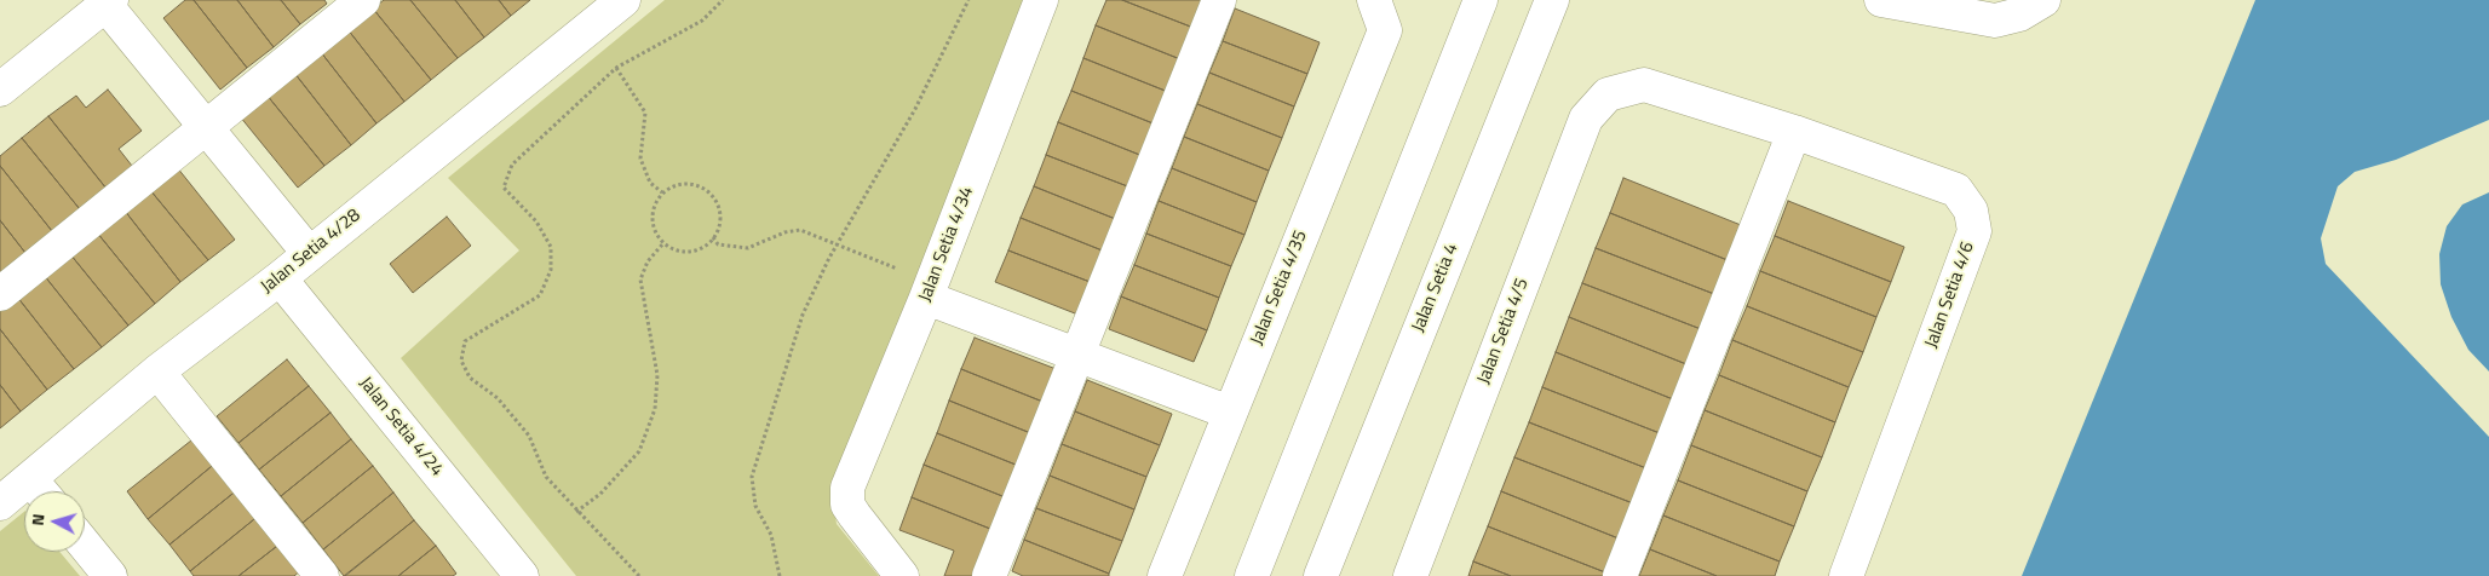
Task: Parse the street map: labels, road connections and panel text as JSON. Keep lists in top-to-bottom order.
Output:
{
  "streets": {
    "street": [
      "Jalan Setia 4/34",
      "Jalan Setia 4/28",
      "Jalan Setia 4/35",
      "Jalan Setia 4",
      "Jalan Setia 4/6",
      "Jalan Setia 4/5",
      "Jalan Setia 4/24"
    ]
  },
  "crossings": [
    ["Jalan Setia 4/28", "Jalan Setia 4/24"],
    ["Jalan Setia 4/6", "Jalan Setia 4/5"]
  ],
  "north": "left"
}
